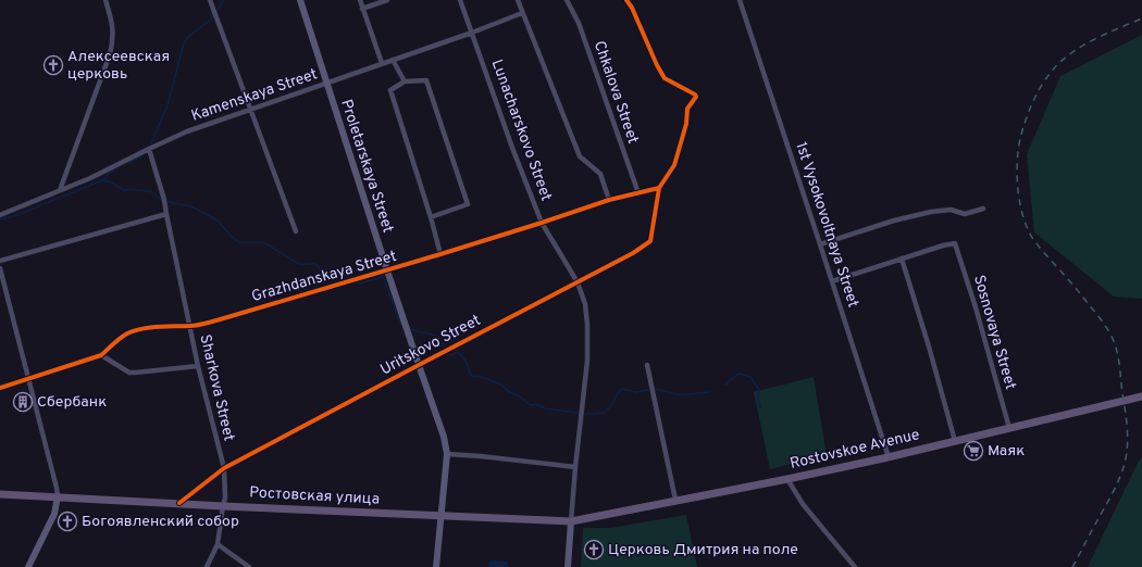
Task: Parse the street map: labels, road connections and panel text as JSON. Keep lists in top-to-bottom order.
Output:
{
  "streets": {
    "main road": ["Proletarskaya Street", "Rostovskoe Avenue", "Ростовская улица"],
    "street": [
      "Chkalova Street",
      "Kamenskaya Street",
      "Lunacharskovo Street",
      "1st Vysokovoltnaya Street",
      "Grazhdanskaya Street",
      "Sosnovaya Street",
      "Uritskovo Street",
      "Sharkova Street"
    ]
  },
  "crossings": [
    ["Chkalova Street", "Grazhdanskaya Street"],
    ["Kamenskaya Street", "Lunacharskovo Street"],
    ["Kamenskaya Street", "Proletarskaya Street"],
    ["Kamenskaya Street", "Sharkova Street"],
    ["Lunacharskovo Street", "Grazhdanskaya Street"],
    ["Lunacharskovo Street", "Uritskovo Street"],
    ["Lunacharskovo Street", "Rostovskoe Avenue"],
    ["Lunacharskovo Street", "Ростовская улица"],
    ["Proletarskaya Street", "Grazhdanskaya Street"],
    ["Proletarskaya Street", "Uritskovo Street"],
    ["Proletarskaya Street", "Ростовская улица"],
    ["1st Vysokovoltnaya Street", "Rostovskoe Avenue"],
    ["Grazhdanskaya Street", "Uritskovo Street"],
    ["Grazhdanskaya Street", "Sharkova Street"],
    ["Sosnovaya Street", "Rostovskoe Avenue"],
    ["Uritskovo Street", "Sharkova Street"],
    ["Uritskovo Street", "Ростовская улица"],
    ["Sharkova Street", "Ростовская улица"],
    ["Rostovskoe Avenue", "Ростовская улица"]
  ],
  "places": {
    "church": ["Алексеевская церковь", "Богоявленский собор", "Церковь Дмитрия на поле"],
    "building": ["Сбербанк"],
    "supermarket": ["Маяк"]
  }
}
